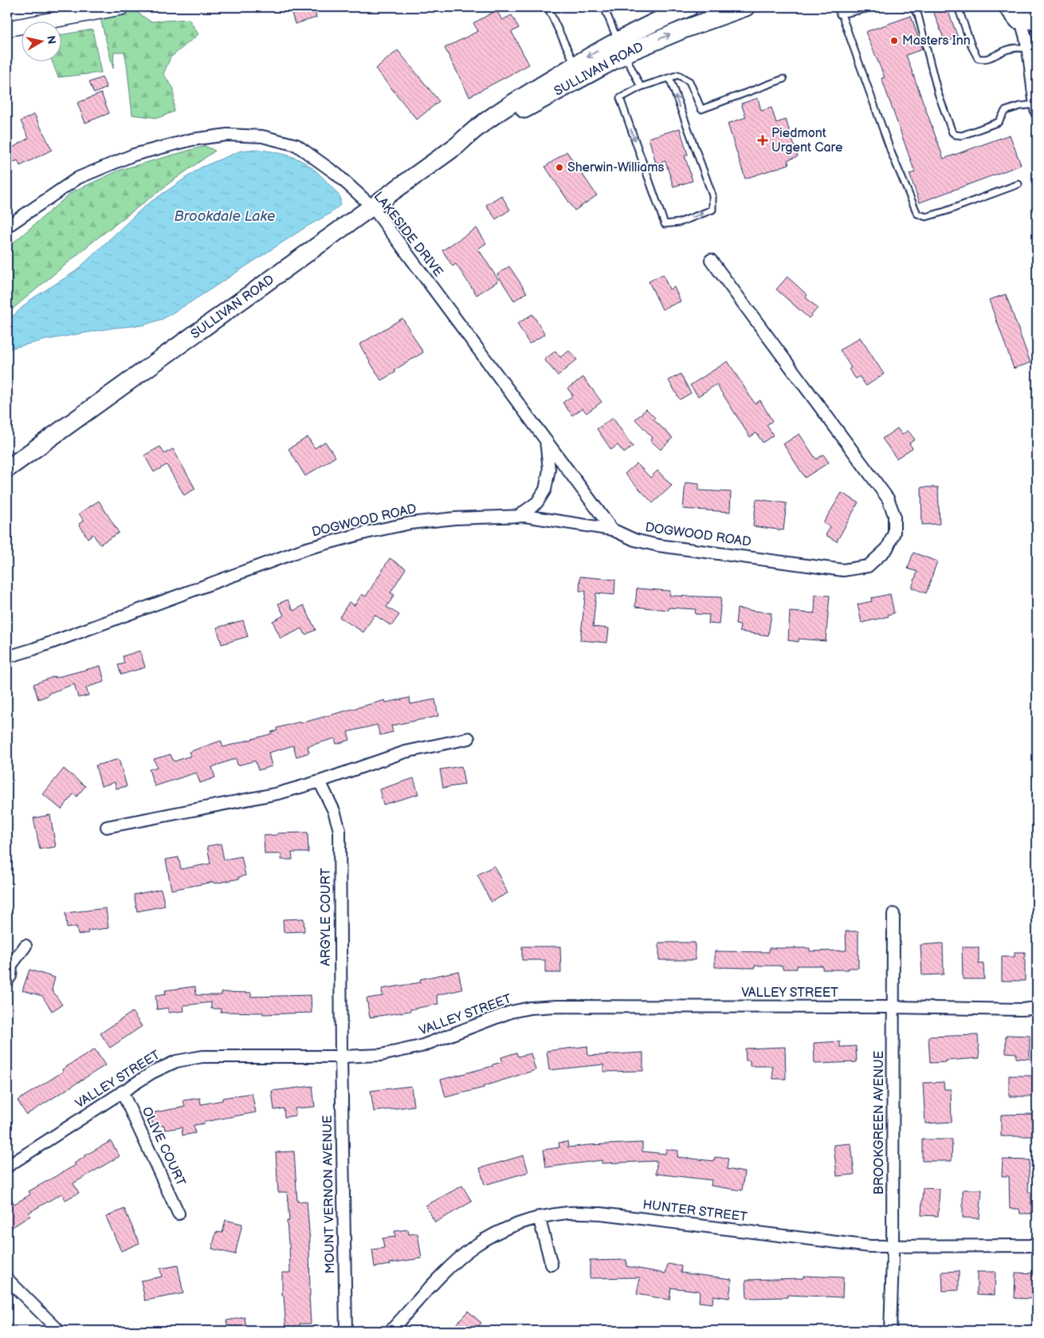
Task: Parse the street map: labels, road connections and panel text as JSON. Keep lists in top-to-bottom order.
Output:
{
  "streets": {
    "main road": ["SULLIVAN ROAD"],
    "street": [
      "LAKESIDE DRIVE",
      "DOGWOOD ROAD",
      "ARGYLE COURT",
      "VALLEY STREET",
      "BROOKGREEN AVENUE",
      "OLIVE COURT",
      "MOUNT VERNON AVENUE",
      "HUNTER STREET"
    ]
  },
  "crossings": [
    ["SULLIVAN ROAD", "LAKESIDE DRIVE"],
    ["LAKESIDE DRIVE", "DOGWOOD ROAD"],
    ["ARGYLE COURT", "VALLEY STREET"],
    ["ARGYLE COURT", "MOUNT VERNON AVENUE"],
    ["VALLEY STREET", "BROOKGREEN AVENUE"],
    ["VALLEY STREET", "OLIVE COURT"],
    ["VALLEY STREET", "MOUNT VERNON AVENUE"],
    ["BROOKGREEN AVENUE", "HUNTER STREET"]
  ],
  "water": ["Brookdale Lake"],
  "places": {
    "other": ["Masters Inn", "Sherwin-Williams"],
    "health": ["Piedmont Urgent Care"]
  },
  "north": "right"
}
